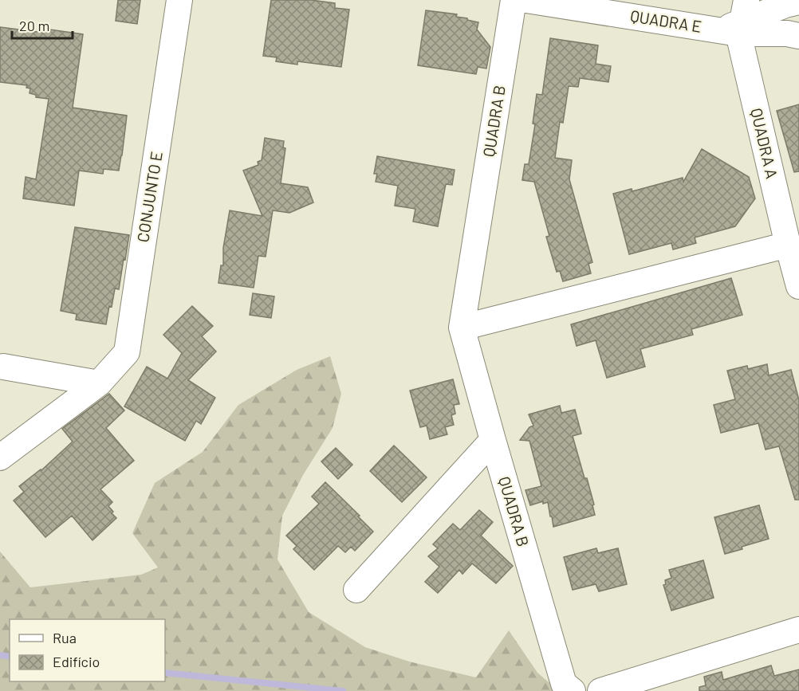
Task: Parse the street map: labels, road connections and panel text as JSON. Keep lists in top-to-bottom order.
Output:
{
  "streets": {
    "street": [
      "QUADRA E",
      "QUADRA B",
      "QUADRA A",
      "CONJUNTO E"
    ]
  },
  "crossings": [
    ["QUADRA E", "QUADRA A"]
  ],
  "legend": ["Rua", "Edifício"],
  "scale_bar": "20 m"
}
